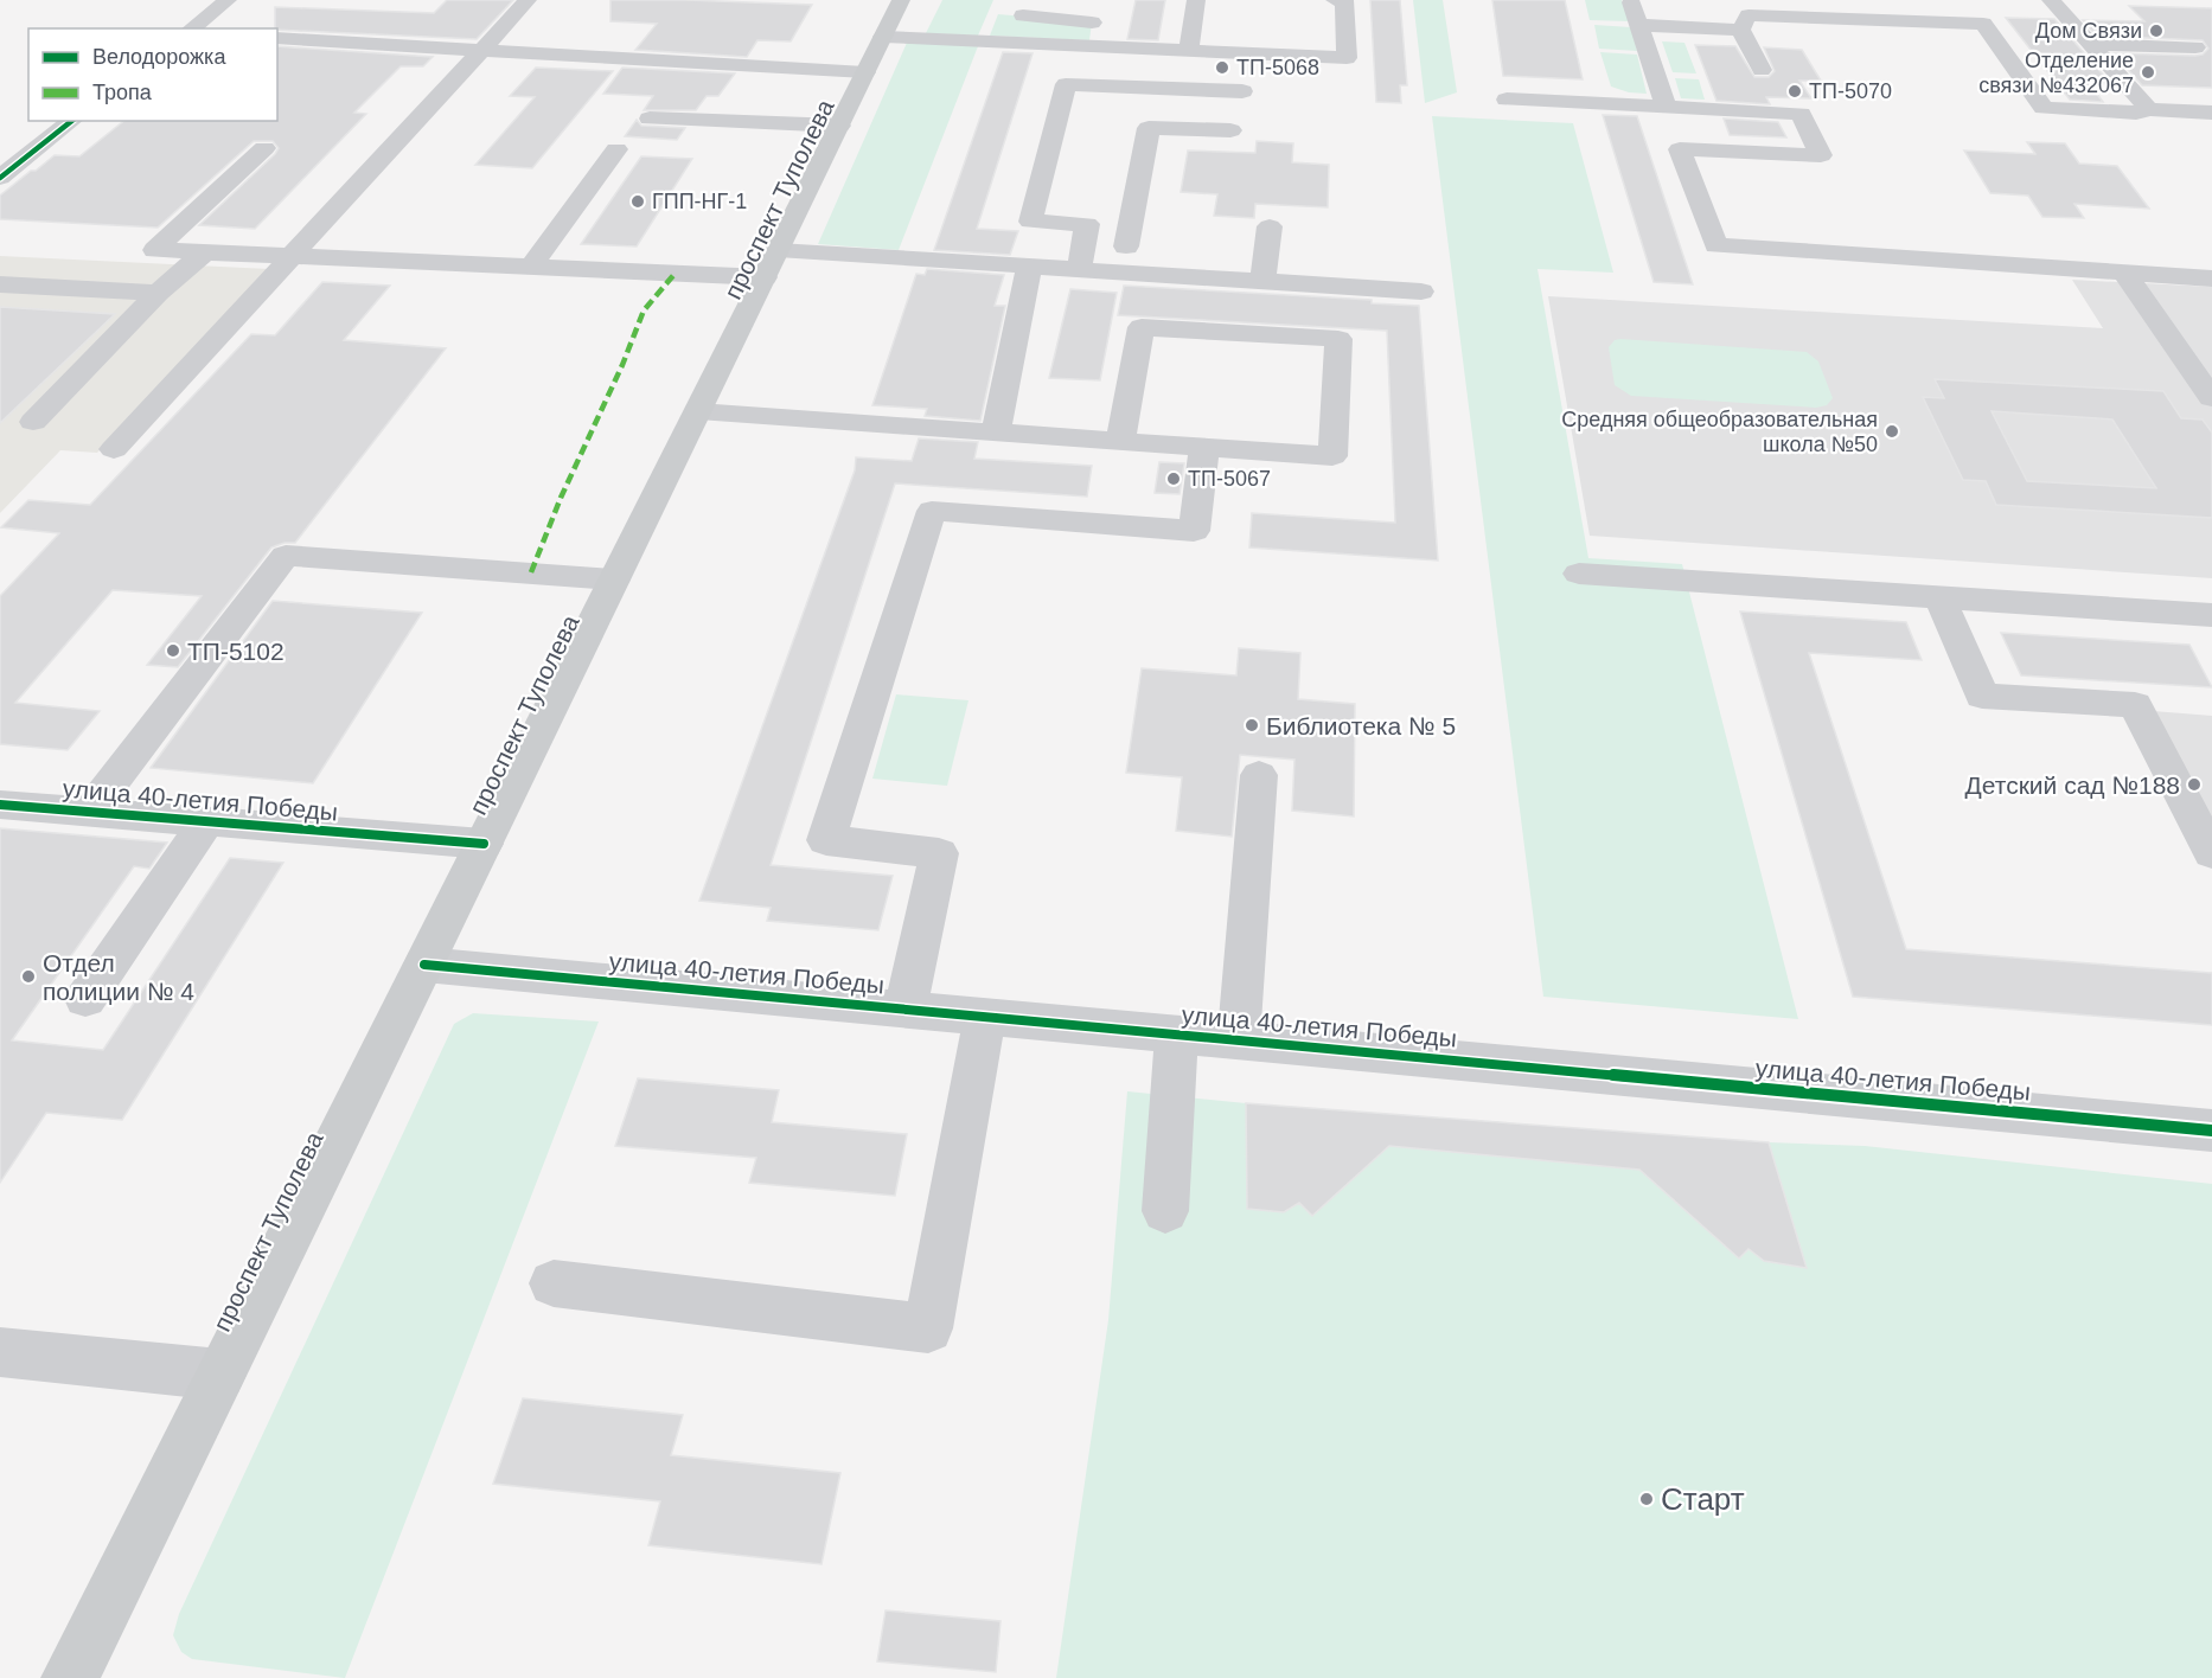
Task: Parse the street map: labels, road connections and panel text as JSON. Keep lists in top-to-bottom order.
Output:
{
  "streets": {
    "main road": ["проспект Туполева"],
    "street": ["улица 40-летия Победы"]
  },
  "crossings": [
    ["проспект Туполева", "улица 40-летия Победы"]
  ],
  "places": [
    "Дом Связи",
    "ТП-5068",
    "Отделение связи №432067",
    "ТП-5070",
    "ГПП-НГ-1",
    "Средняя общеобразовательная школа №50",
    "ТП-5067",
    "ТП-5102",
    "Библиотека № 5",
    "Детский сад №188",
    "Отдел полиции № 4",
    "Старт"
  ],
  "legend": ["Велодорожка", "Тропа"]
}
